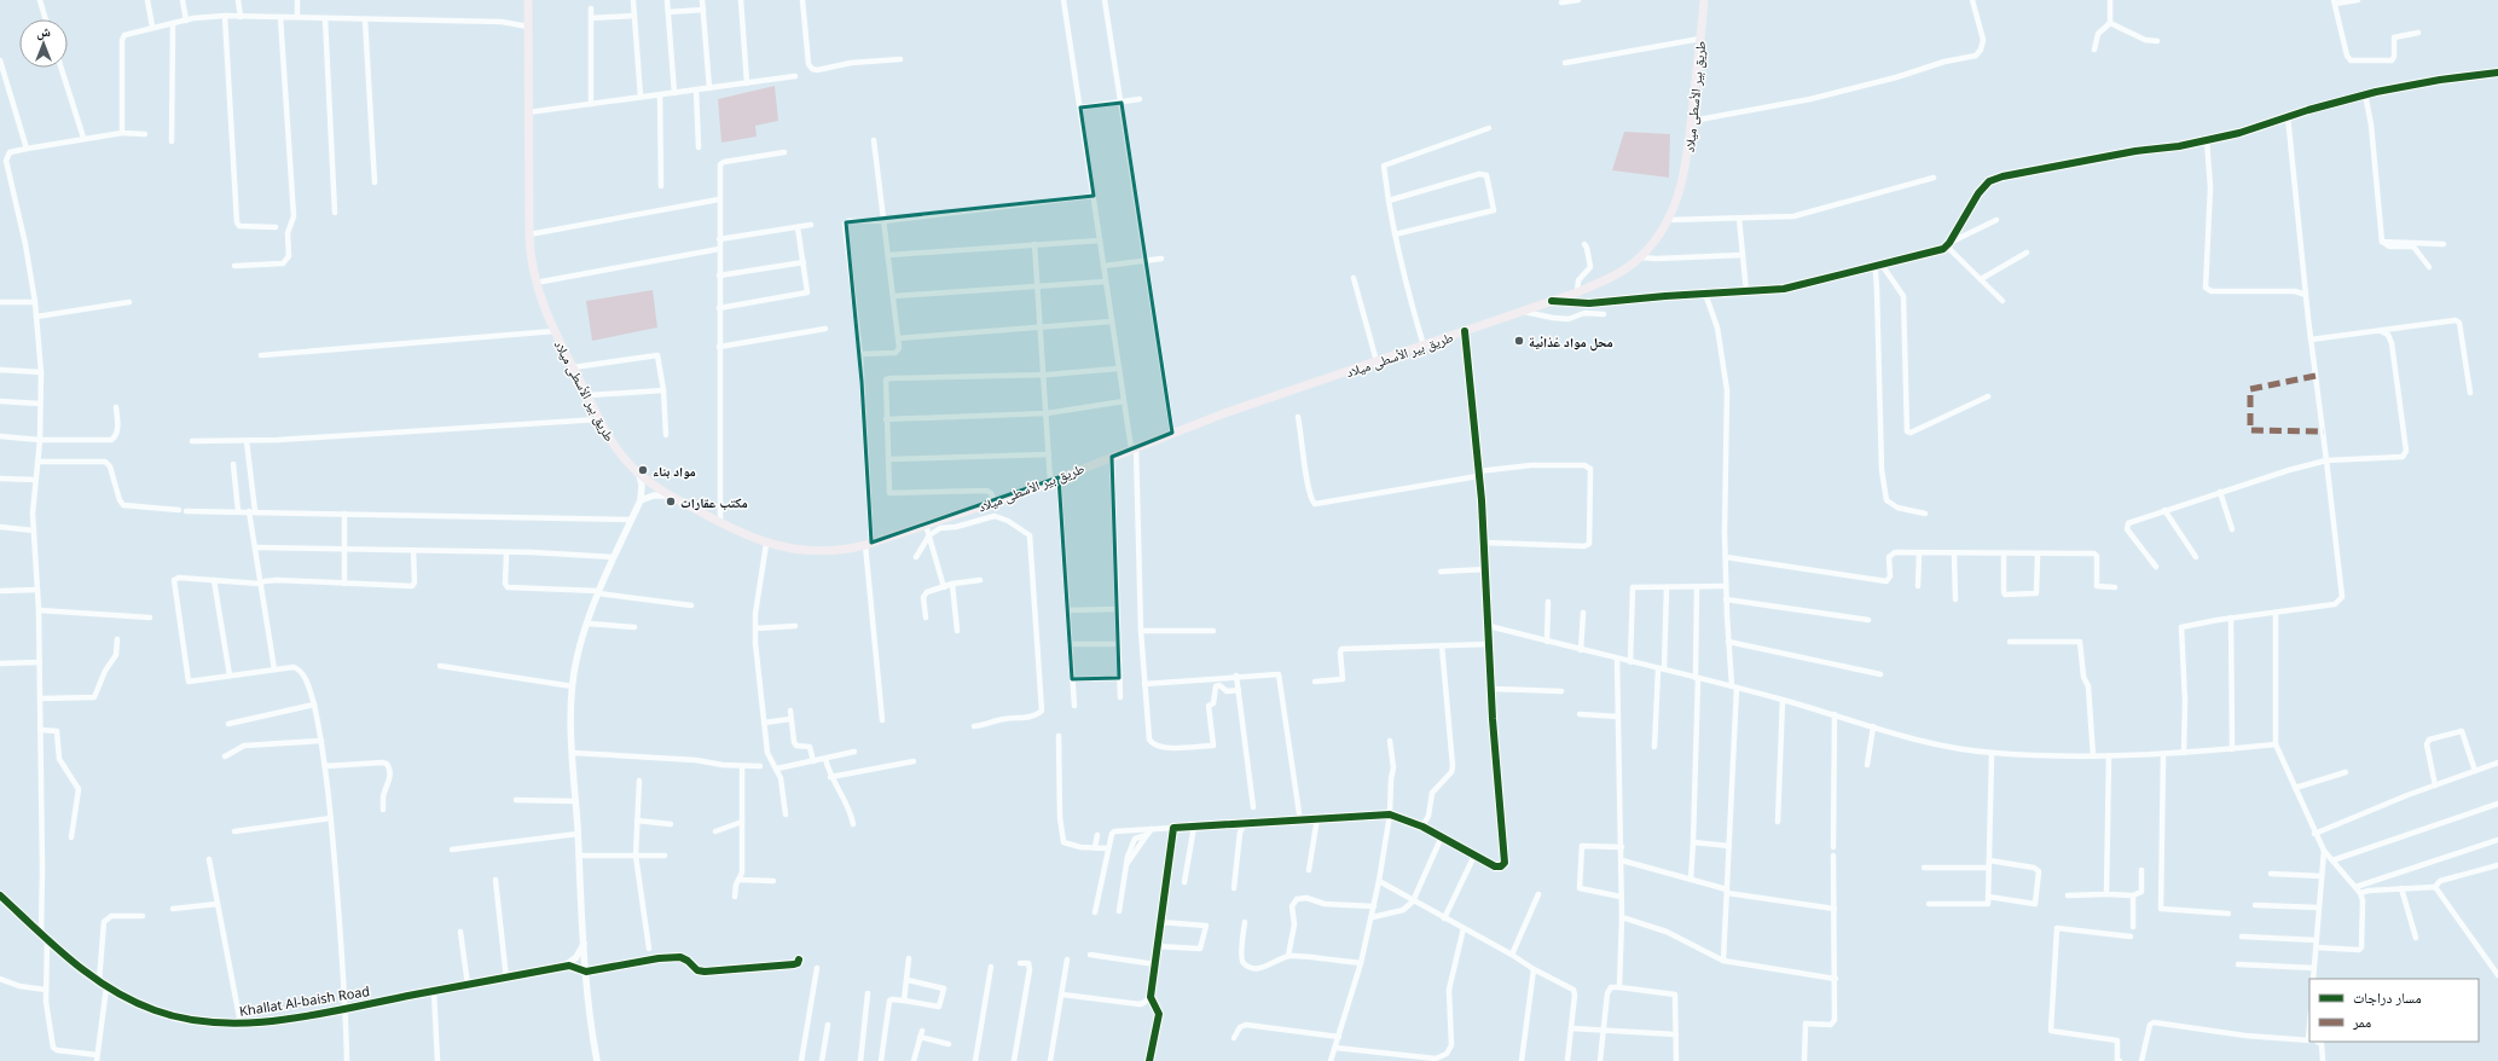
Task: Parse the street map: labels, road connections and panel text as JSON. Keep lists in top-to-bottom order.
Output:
{
  "streets": {
    "main road": ["طريق بير الأسطى ميلاد"],
    "street": ["Khallat Al-baish Road"]
  },
  "places": ["محل مواد غذائية", "مواد بناء", "مكتب عقارات"],
  "legend": ["مسار دراجات", "ممر"],
  "north": "top"
}
